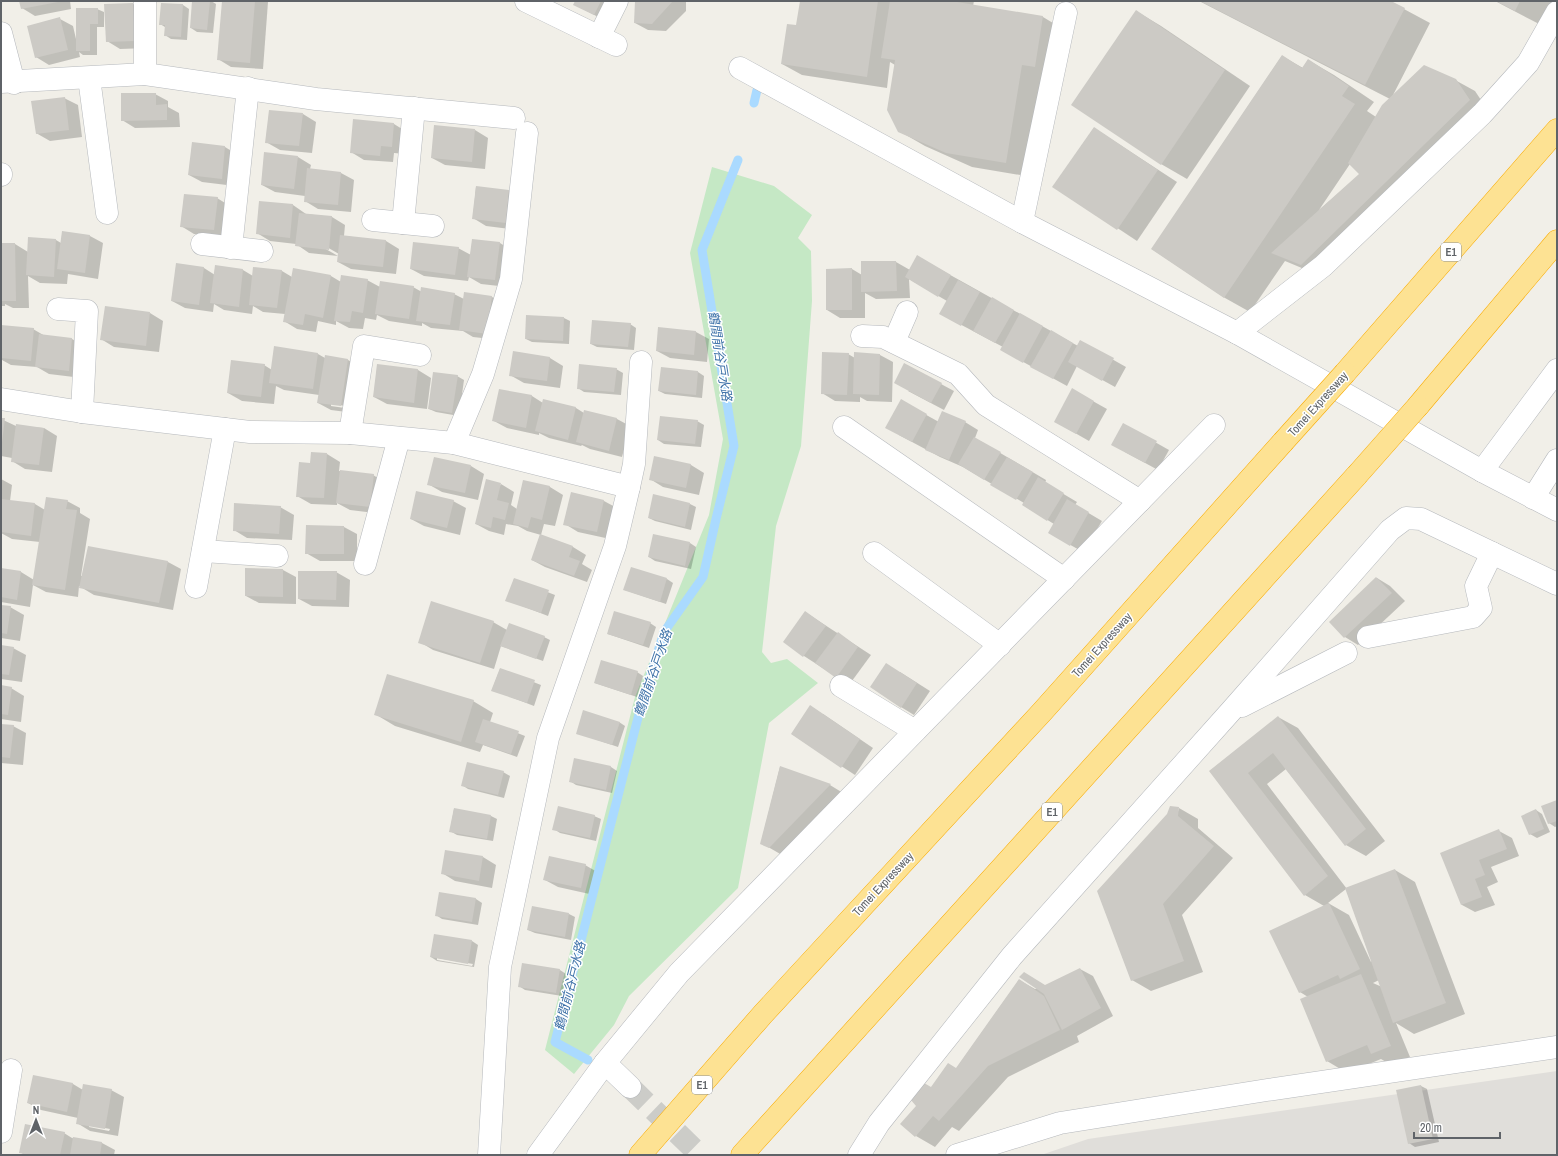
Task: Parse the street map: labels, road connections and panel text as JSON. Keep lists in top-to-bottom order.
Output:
{
  "streets": {
    "highway": ["E1", "Tomei Expressway"]
  },
  "water": ["鶴間前谷戸水路"],
  "scale_bar": "20 m",
  "north": "top"
}
